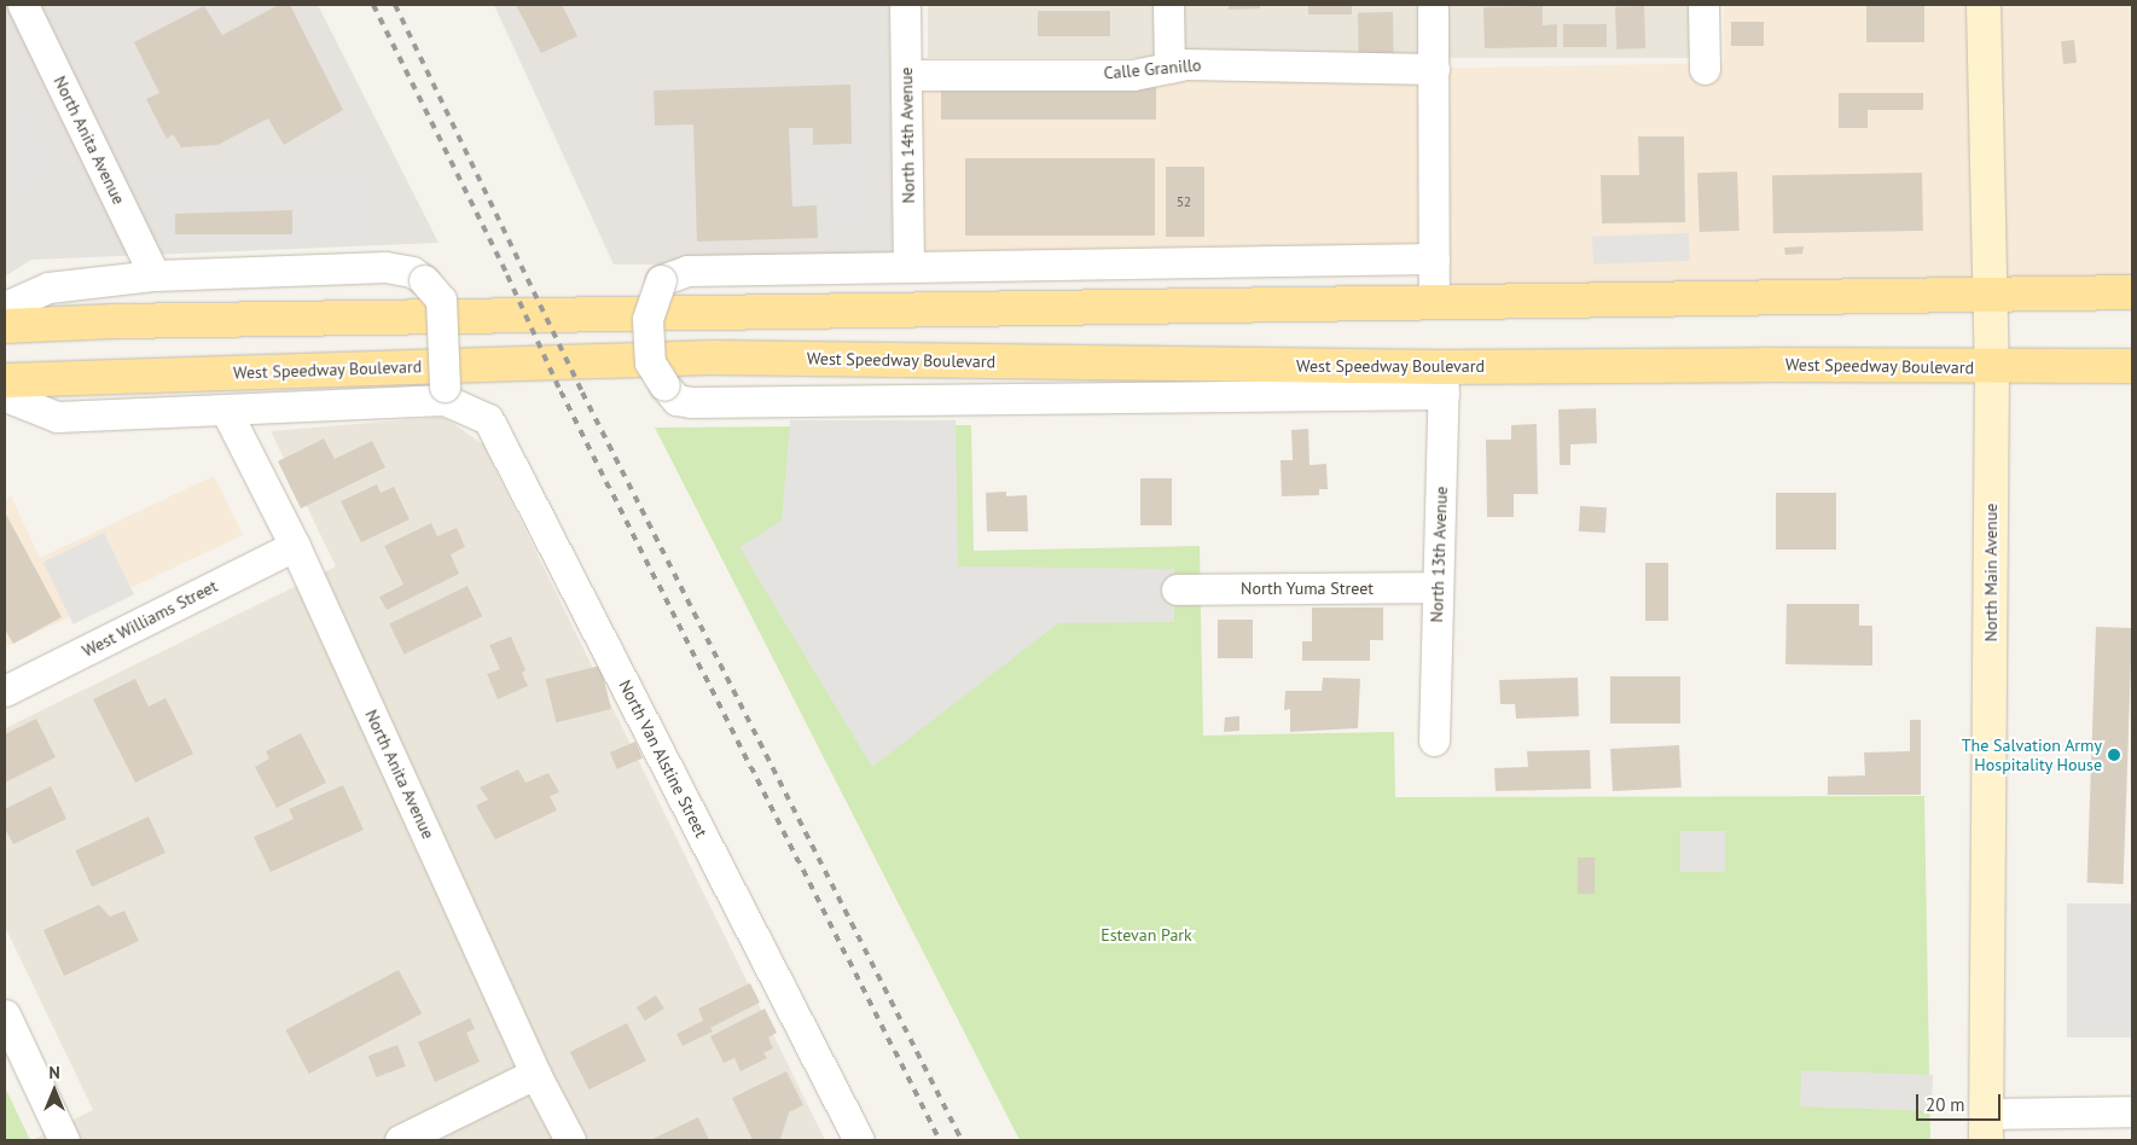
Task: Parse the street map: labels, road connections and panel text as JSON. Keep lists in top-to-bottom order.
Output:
{
  "streets": {
    "main road": ["West Speedway Boulevard", "North Main Avenue"],
    "street": [
      "Calle Granillo",
      "North 14th Avenue",
      "North Anita Avenue",
      "North 13th Avenue",
      "North Yuma Street",
      "West Williams Street",
      "North Van Alstine Street"
    ]
  },
  "crossings": [
    ["Calle Granillo", "North 14th Avenue"],
    ["North 14th Avenue", "West Speedway Boulevard"],
    ["North Anita Avenue", "West Williams Street"],
    ["West Speedway Boulevard", "North 13th Avenue"],
    ["West Speedway Boulevard", "North Main Avenue"],
    ["North 13th Avenue", "North Yuma Street"]
  ],
  "parks": ["Estevan Park"],
  "places": ["The Salvation Army Hospitality House"],
  "house_numbers": ["52"],
  "scale_bar": "20 m",
  "north": "top"
}
